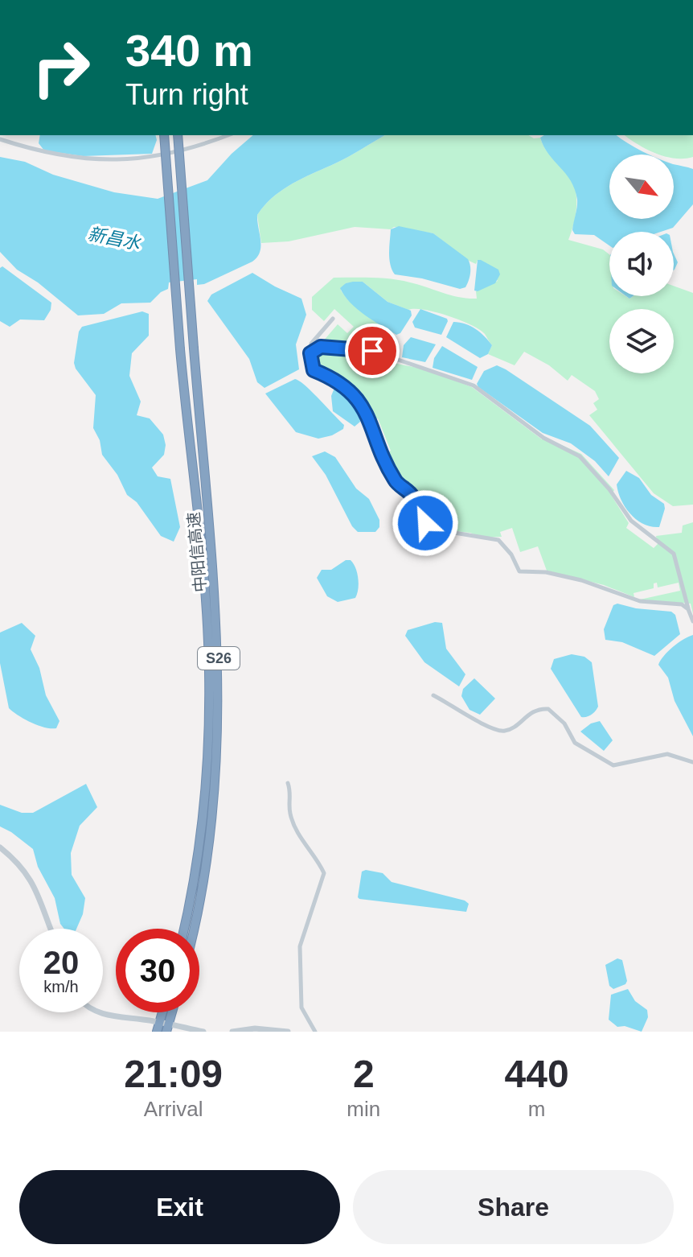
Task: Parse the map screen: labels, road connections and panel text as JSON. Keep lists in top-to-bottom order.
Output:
{
  "streets": {
    "highway": ["中阳信高速", "S26"]
  },
  "water": ["新昌水"],
  "north": "bottom right",
  "page": {
    "turn": ["340 m", "Turn right"],
    "speed": "20 km/h",
    "limit": "30",
    "eta": [
      "21:09",
      "Arrival",
      "2",
      "min",
      "440",
      "m"
    ],
    "buttons": ["Exit", "Share"]
  }
}
